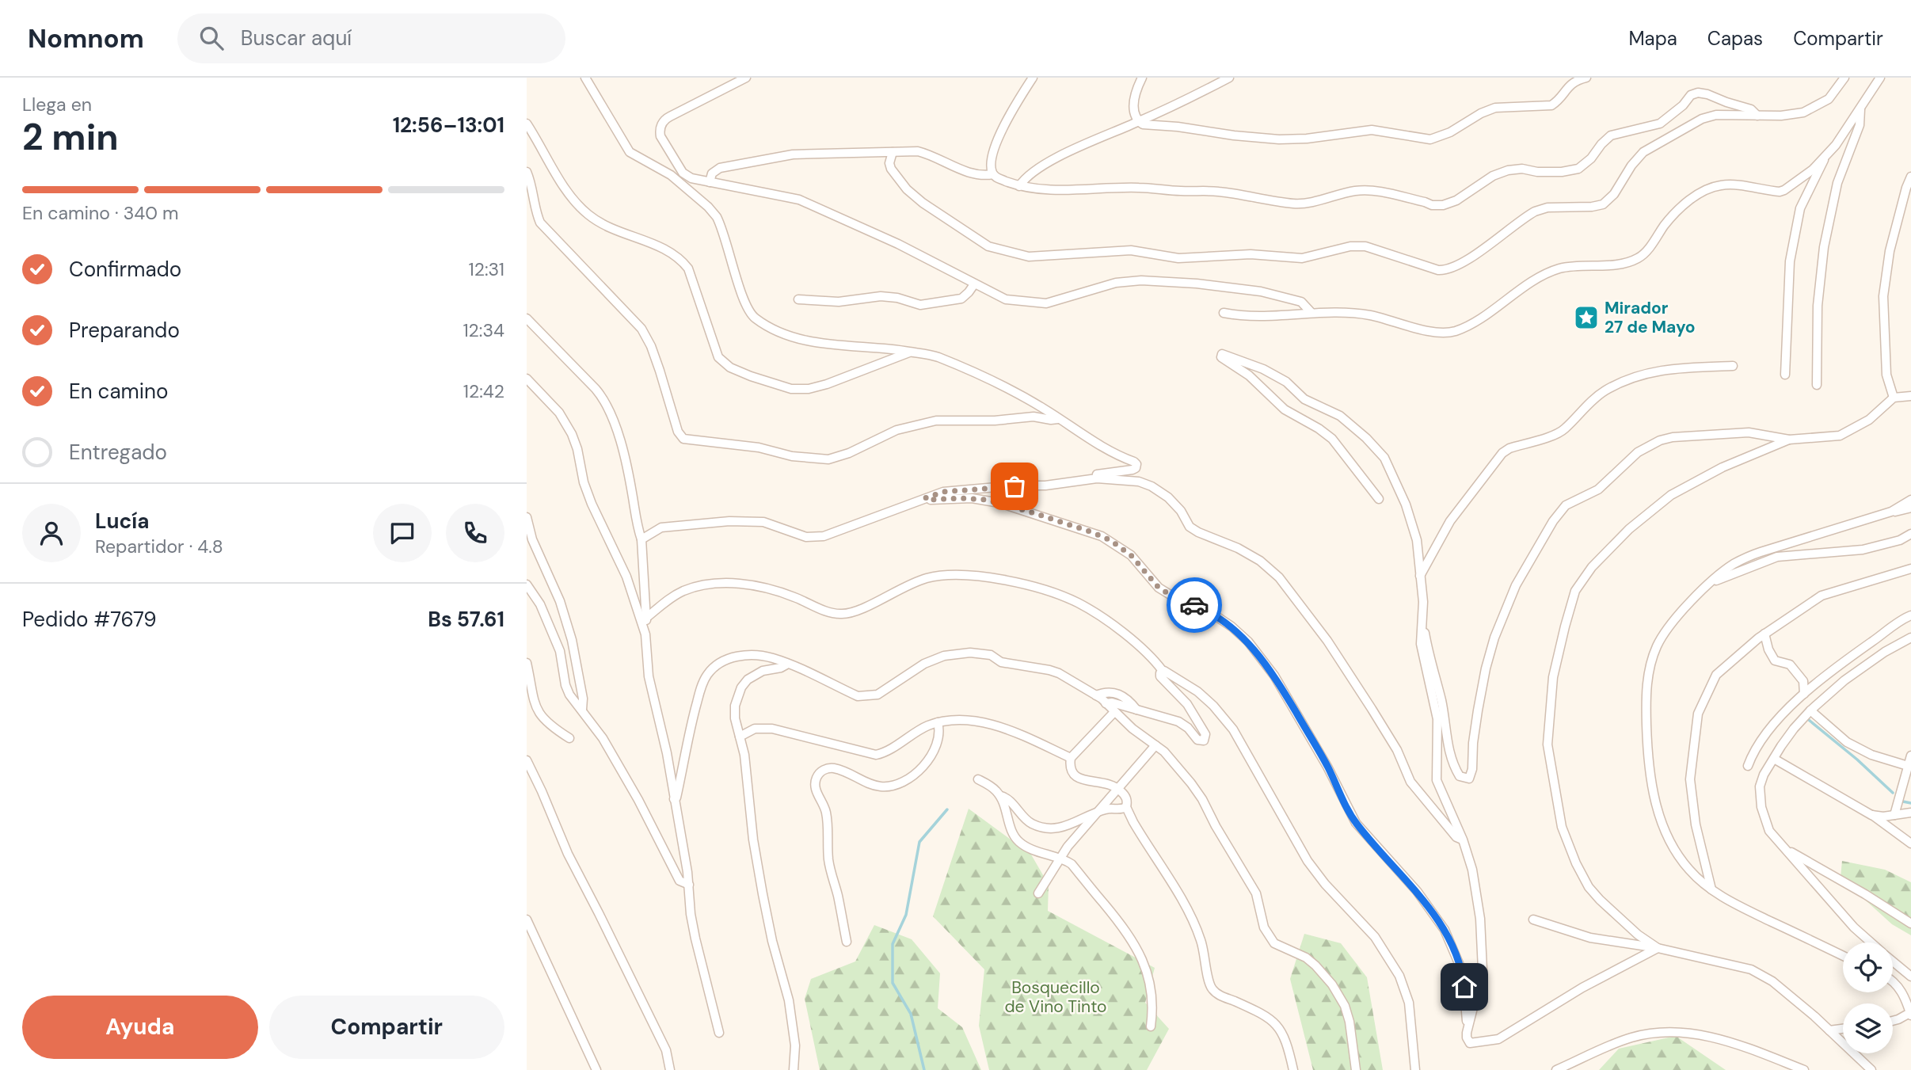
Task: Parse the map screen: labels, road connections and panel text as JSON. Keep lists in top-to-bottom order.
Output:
{
  "parks": ["Bosquecillo de Vino Tinto"],
  "places": {
    "place": ["Mirador 27 de Mayo"]
  },
  "page": {
    "header": "Nomnom",
    "search": "Buscar aquí",
    "nav": ["Mapa", "Capas", "Compartir"],
    "heading": ["2 min", "Llega en", "12:56–13:01"],
    "panel": [
      "Lucía",
      "Repartidor · 4.8",
      "Pedido #7679",
      "Bs 57.61"
    ],
    "bar": "En camino · 340 m",
    "list": [
      ["Confirmado", "12:31"],
      ["Preparando", "12:34"],
      ["En camino", "12:42"],
      "Entregado"
    ],
    "buttons": ["Ayuda", "Compartir"]
  }
}
